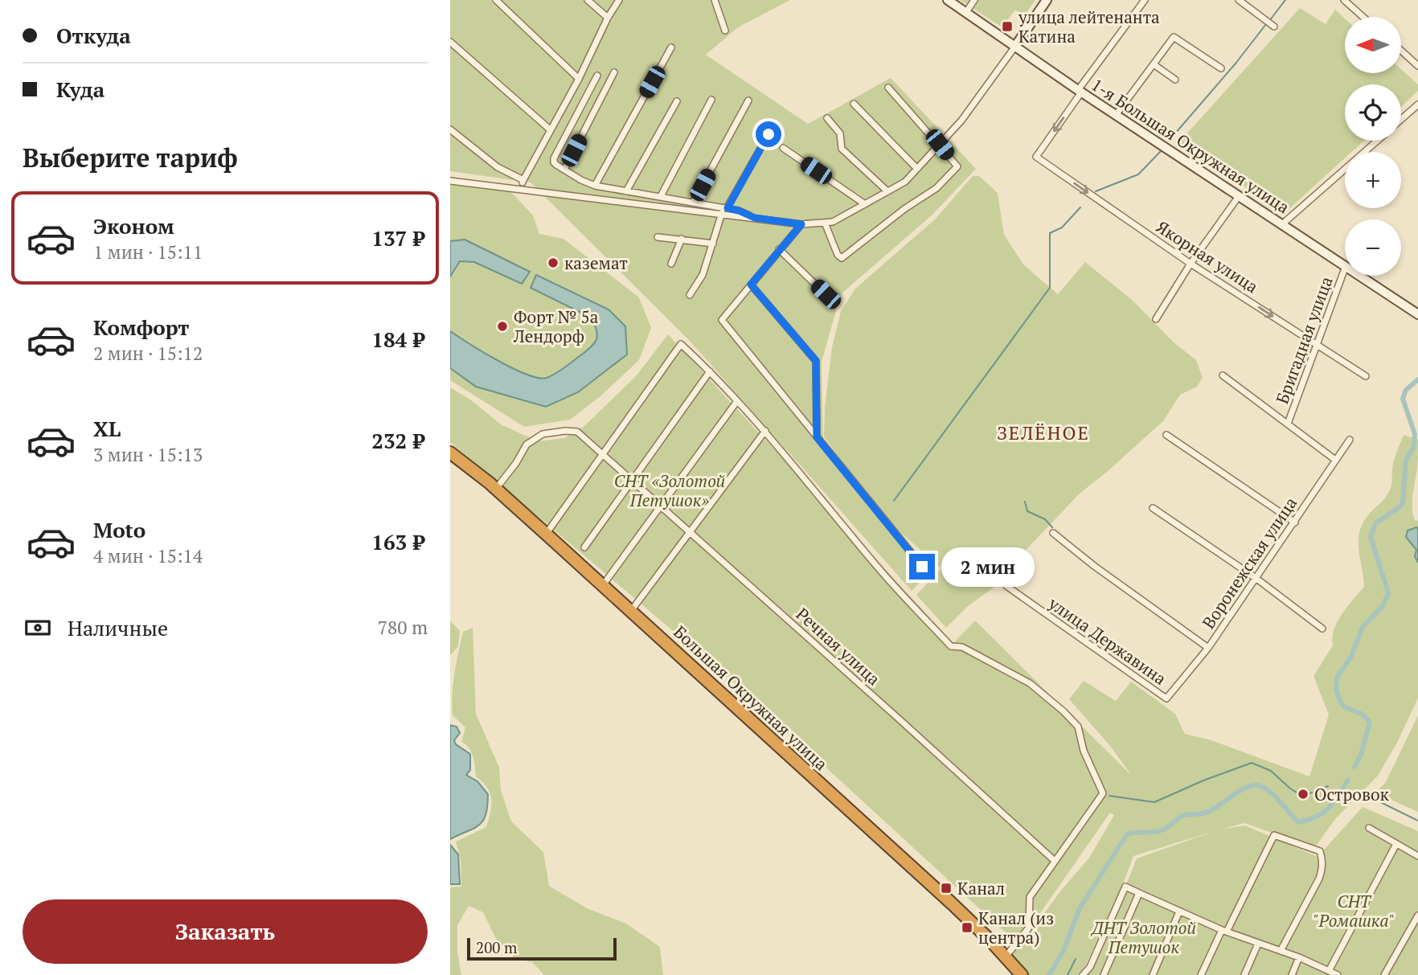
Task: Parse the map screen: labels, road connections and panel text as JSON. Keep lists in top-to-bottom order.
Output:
{
  "streets": {
    "highway": ["Большая Окружная улица"],
    "street": [
      "1-я Большая Окружная улица",
      "Якорная улица",
      "Бригадная улица",
      "Воронежская улица",
      "улица Державина",
      "Речная улица"
    ]
  },
  "crossings": [
    ["1-я Большая Окружная улица", "Якорная улица"],
    ["Якорная улица", "Бригадная улица"],
    ["Воронежская улица", "улица Державина"],
    ["Речная улица", "Большая Окружная улица"]
  ],
  "one_way": ["Якорная улица"],
  "districts": ["ЗЕЛЁНОЕ"],
  "parks": ["СНТ «Золотой Петушок»", "СНТ \"Ромашка\"", "ДНТ Золотой Петушок"],
  "places": {
    "transit": ["улица лейтенанта Катина", "Канал", "Канал (из центра)"],
    "other": ["каземат", "Форт № 5а Лендорф", "Островок"]
  },
  "scale_bar": "200 m",
  "north": "left",
  "page": {
    "banner": ["Откуда", "Куда"],
    "map_buttons": ["+", "−"],
    "heading": "Выберите тариф",
    "list": [
      {
        "name": "Эконом",
        "note": "1 мин · 15:11",
        "value": "137 ₽"
      },
      {
        "name": "Комфорт",
        "note": "2 мин · 15:12",
        "value": "184 ₽"
      },
      {
        "name": "XL",
        "note": "3 мин · 15:13",
        "value": "232 ₽"
      },
      {
        "name": "Moto",
        "note": "4 мин · 15:14",
        "value": "163 ₽"
      }
    ],
    "bubble": "2 мин",
    "pay": ["Наличные", "780 m"],
    "buttons": "Заказать",
    "scale": "200 m"
  }
}
